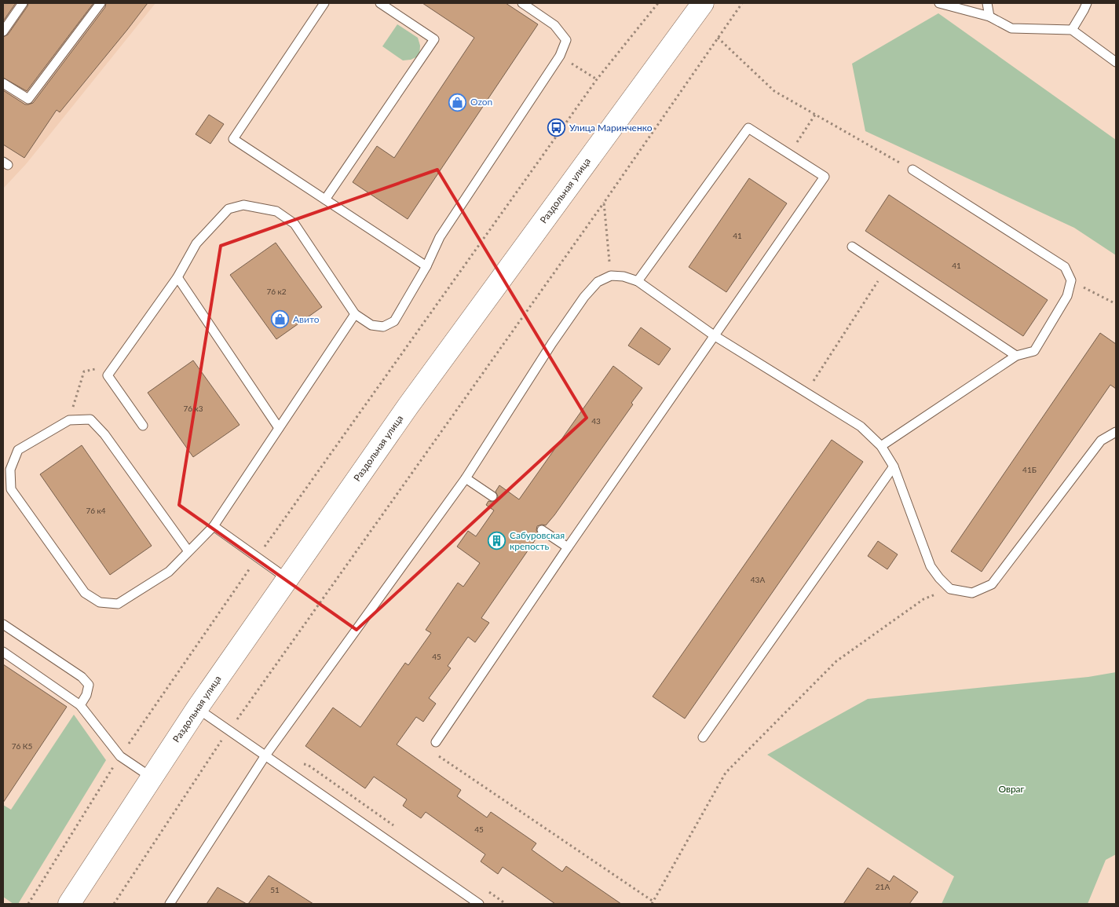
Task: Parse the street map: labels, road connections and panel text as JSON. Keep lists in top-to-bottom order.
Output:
{
  "streets": {
    "main road": ["Раздольная улица"]
  },
  "parks": ["Овраг"],
  "places": {
    "shop": ["Ozon", "Авито"],
    "bus stop": ["Улица Маринченко"],
    "building": ["Сабуровская крепость"]
  },
  "house_numbers": [
    "41",
    "41",
    "76 к2",
    "76 к3",
    "43",
    "41Б",
    "76 к4",
    "43А",
    "45",
    "76 К5",
    "45",
    "21А",
    "51"
  ]
}
